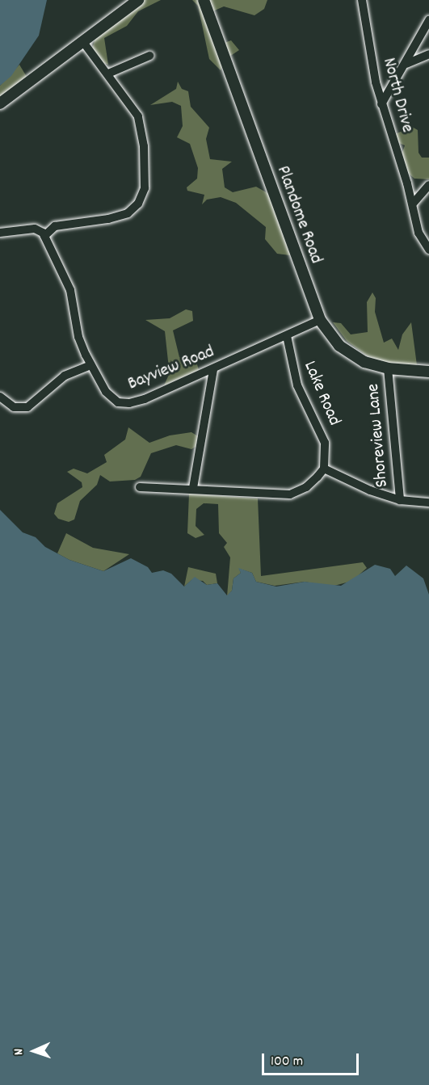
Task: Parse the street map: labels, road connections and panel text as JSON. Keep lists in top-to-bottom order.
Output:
{
  "streets": {
    "main road": ["Plandome Road"],
    "street": [
      "North Drive",
      "Bayview Road",
      "Lake Road",
      "Shoreview Lane"
    ]
  },
  "crossings": [
    ["Plandome Road", "Bayview Road"],
    ["Plandome Road", "Shoreview Lane"],
    ["Bayview Road", "Lake Road"]
  ],
  "scale_bar": "100 m",
  "north": "left"
}
